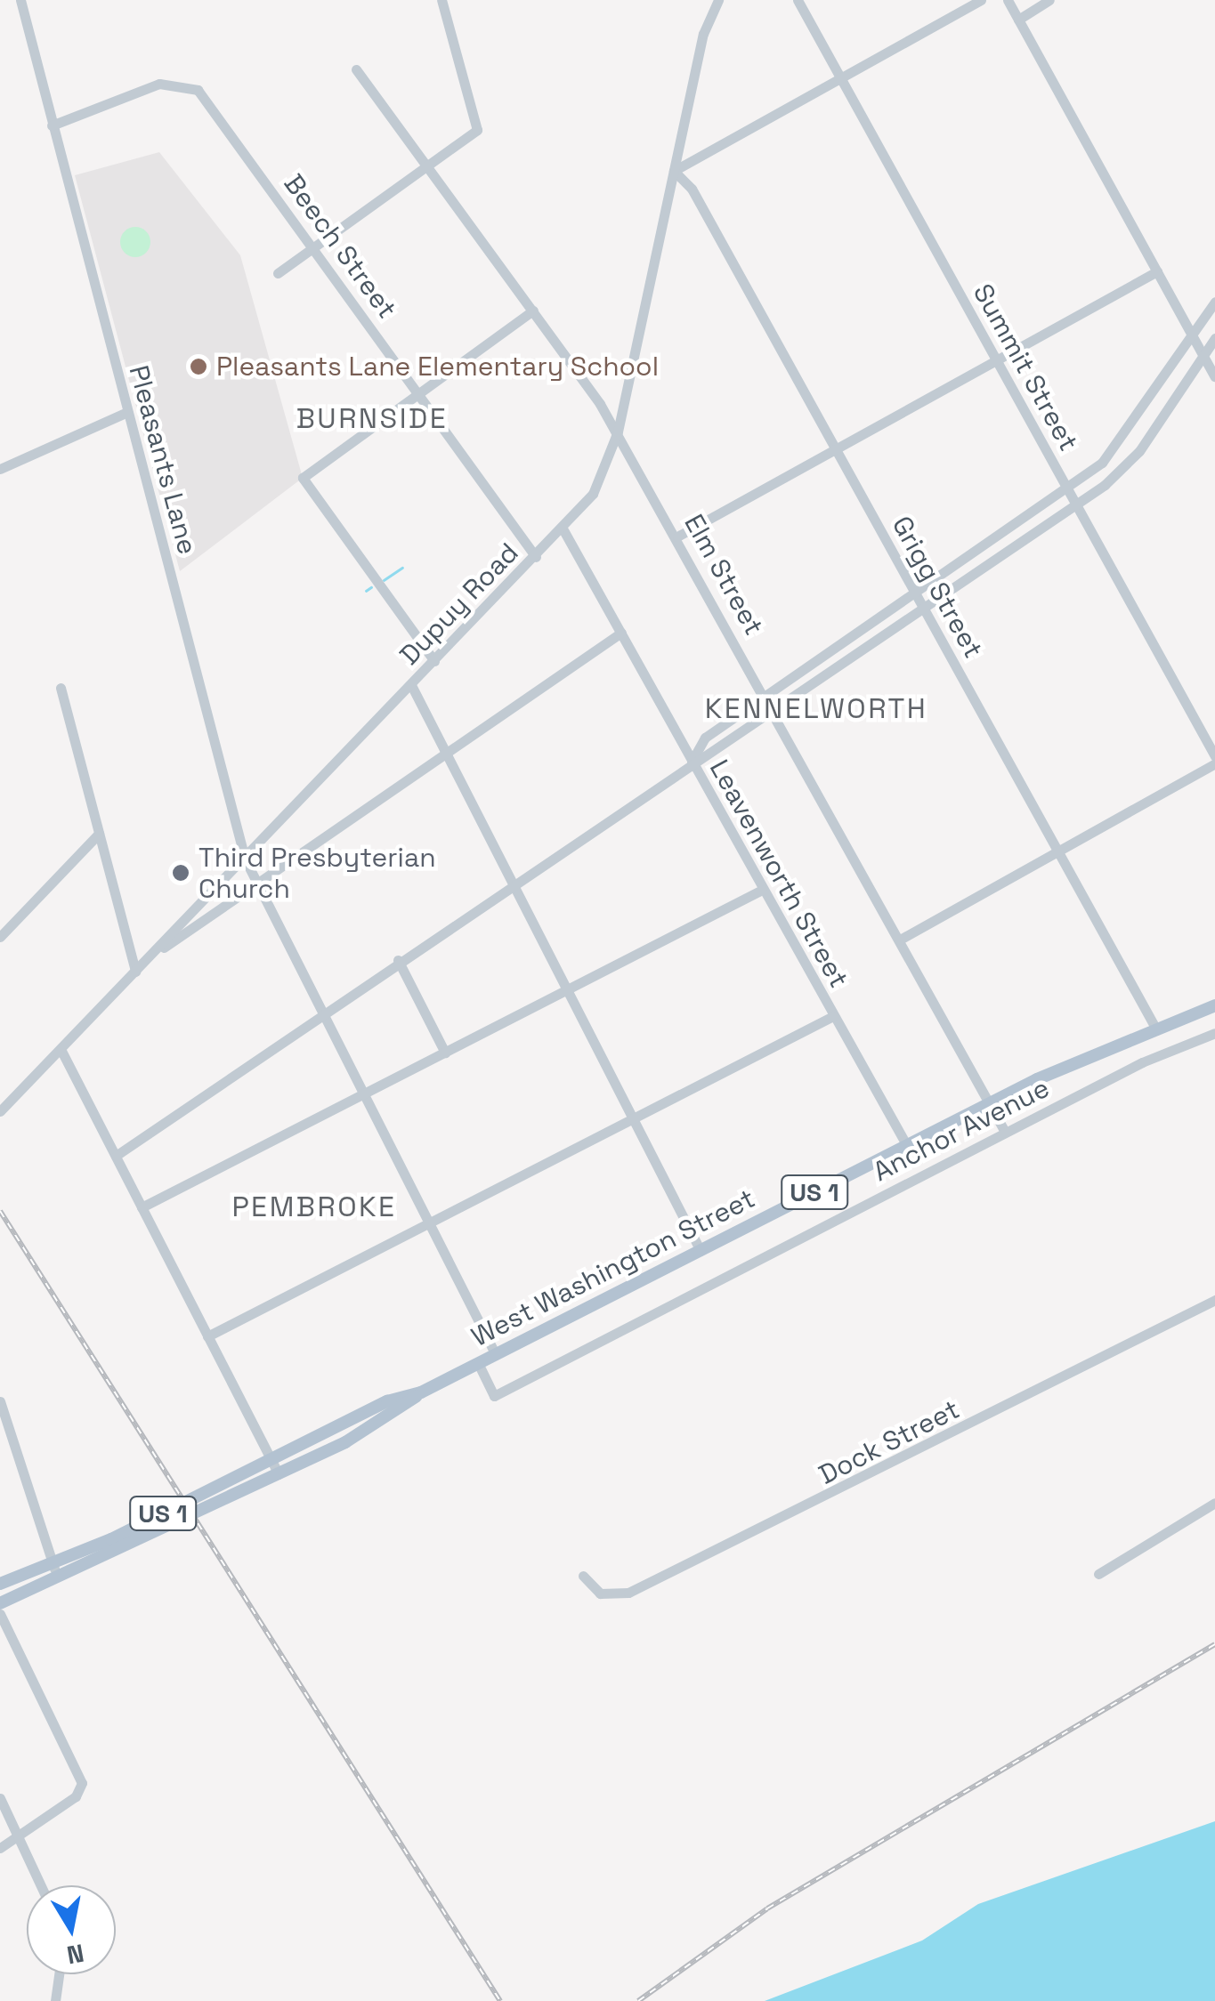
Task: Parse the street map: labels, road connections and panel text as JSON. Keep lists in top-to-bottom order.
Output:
{
  "streets": {
    "main road": ["US 1", "West Washington Street"],
    "street": [
      "Beech Street",
      "Summit Street",
      "Pleasants Lane",
      "Elm Street",
      "Grigg Street",
      "Dupuy Road",
      "Leavenworth Street",
      "Anchor Avenue",
      "Dock Street"
    ]
  },
  "crossings": [
    ["Beech Street", "Pleasants Lane"],
    ["Beech Street", "Dupuy Road"],
    ["Pleasants Lane", "Dupuy Road"],
    ["Pleasants Lane", "West Washington Street"],
    ["Elm Street", "Dupuy Road"],
    ["Elm Street", "Anchor Avenue"],
    ["Elm Street", "West Washington Street"],
    ["Grigg Street", "Dupuy Road"],
    ["Grigg Street", "West Washington Street"],
    ["Dupuy Road", "Leavenworth Street"],
    ["Leavenworth Street", "West Washington Street"],
    ["Anchor Avenue", "West Washington Street"],
    ["US 1", "West Washington Street"]
  ],
  "districts": ["BURNSIDE", "KENNELWORTH", "PEMBROKE"],
  "places": ["Pleasants Lane Elementary School", "Third Presbyterian Church"],
  "north": "bottom"
}
